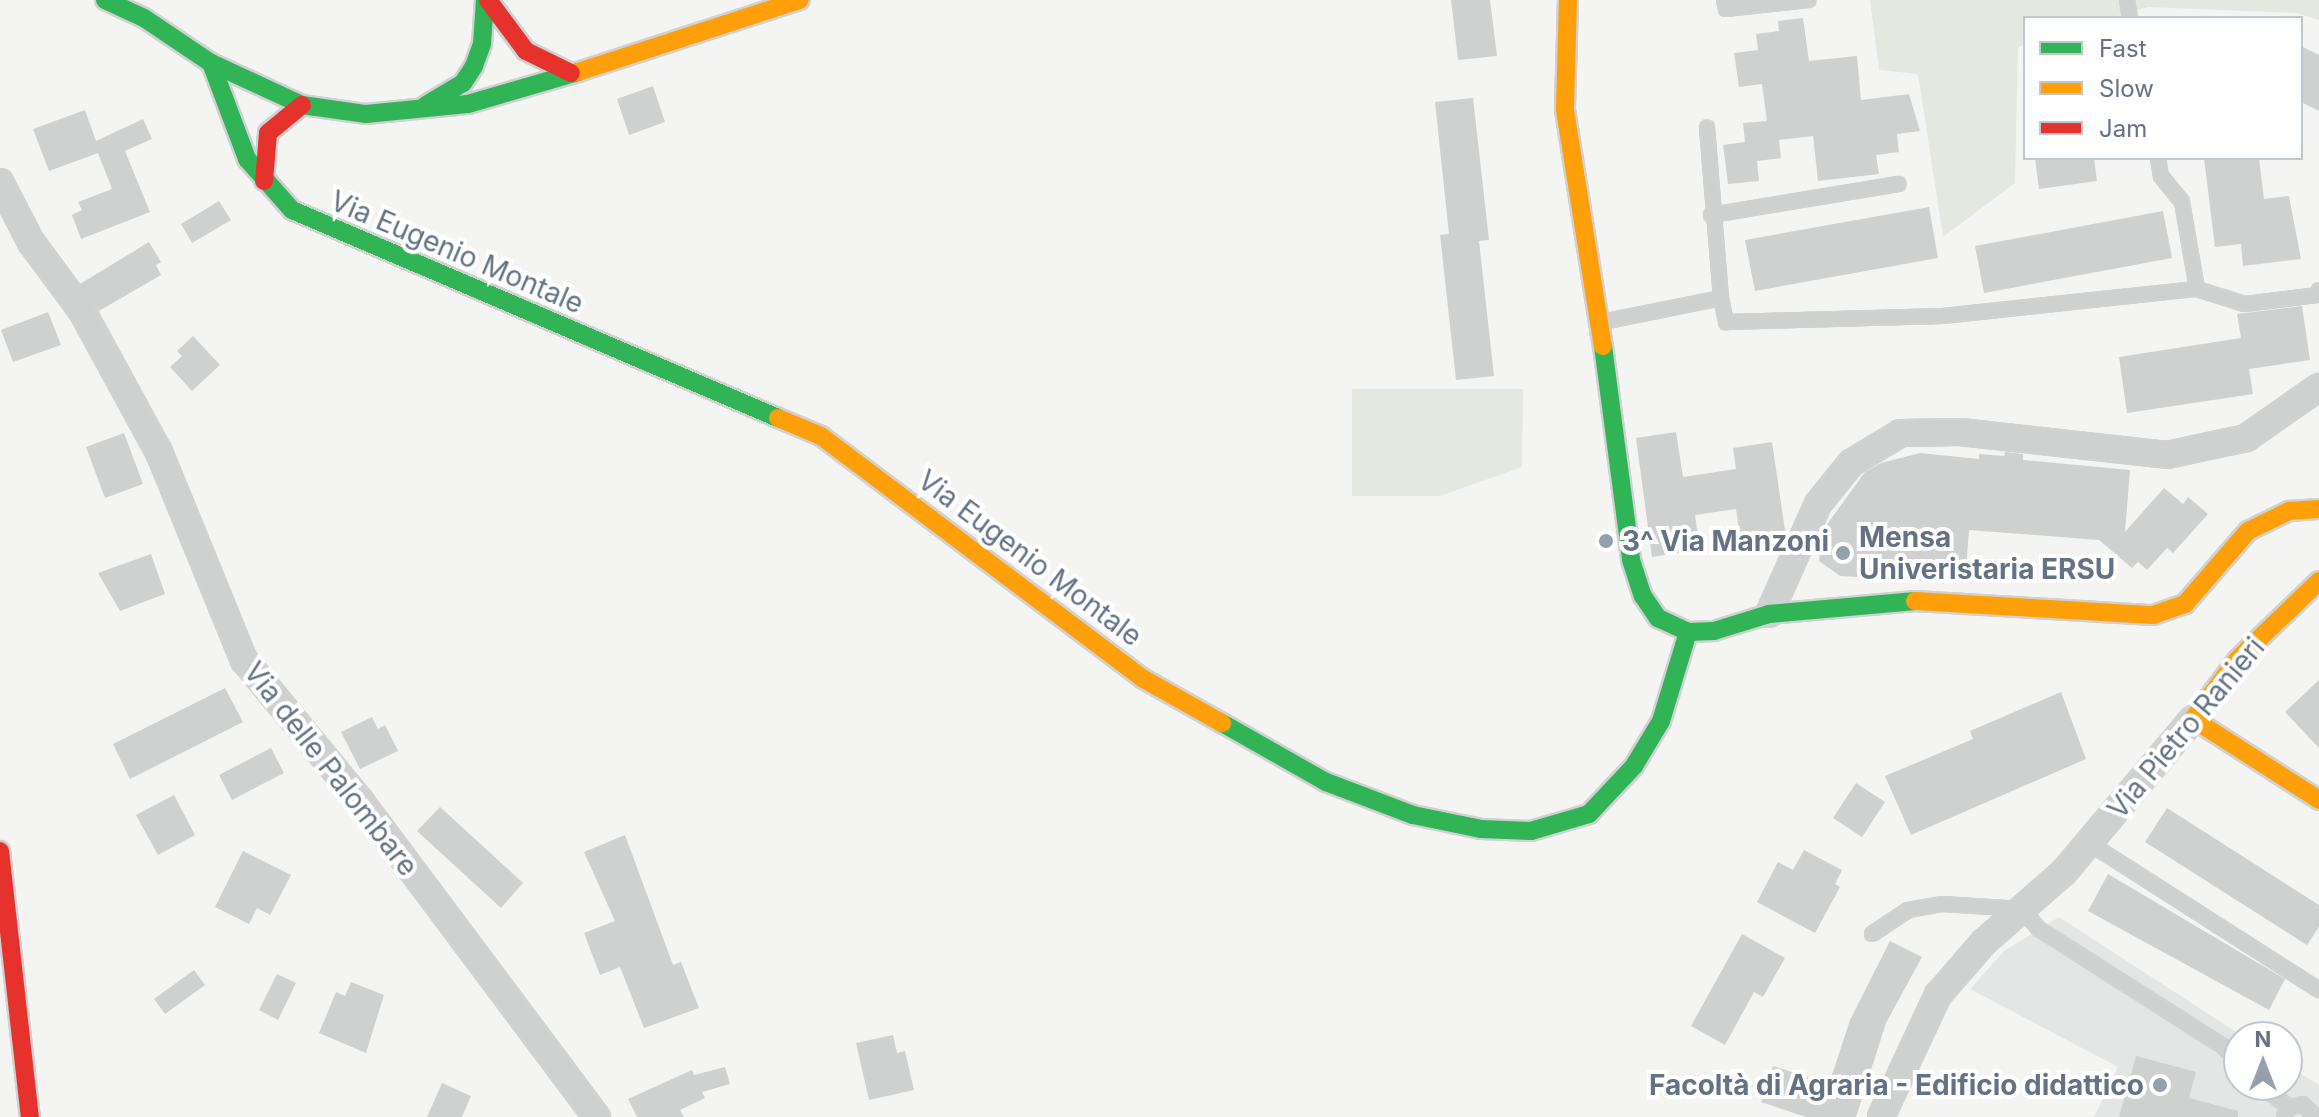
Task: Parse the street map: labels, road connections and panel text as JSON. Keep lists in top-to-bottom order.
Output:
{
  "streets": {
    "street": ["Via Eugenio Montale", "Via Pietro Ranieri", "Via delle Palombare"]
  },
  "places": ["3^ Via Manzoni", "Mensa Univeristaria ERSU", "Facoltà di Agraria - Edificio didattico"],
  "legend": ["Fast", "Slow", "Jam"],
  "north": "top"
}
